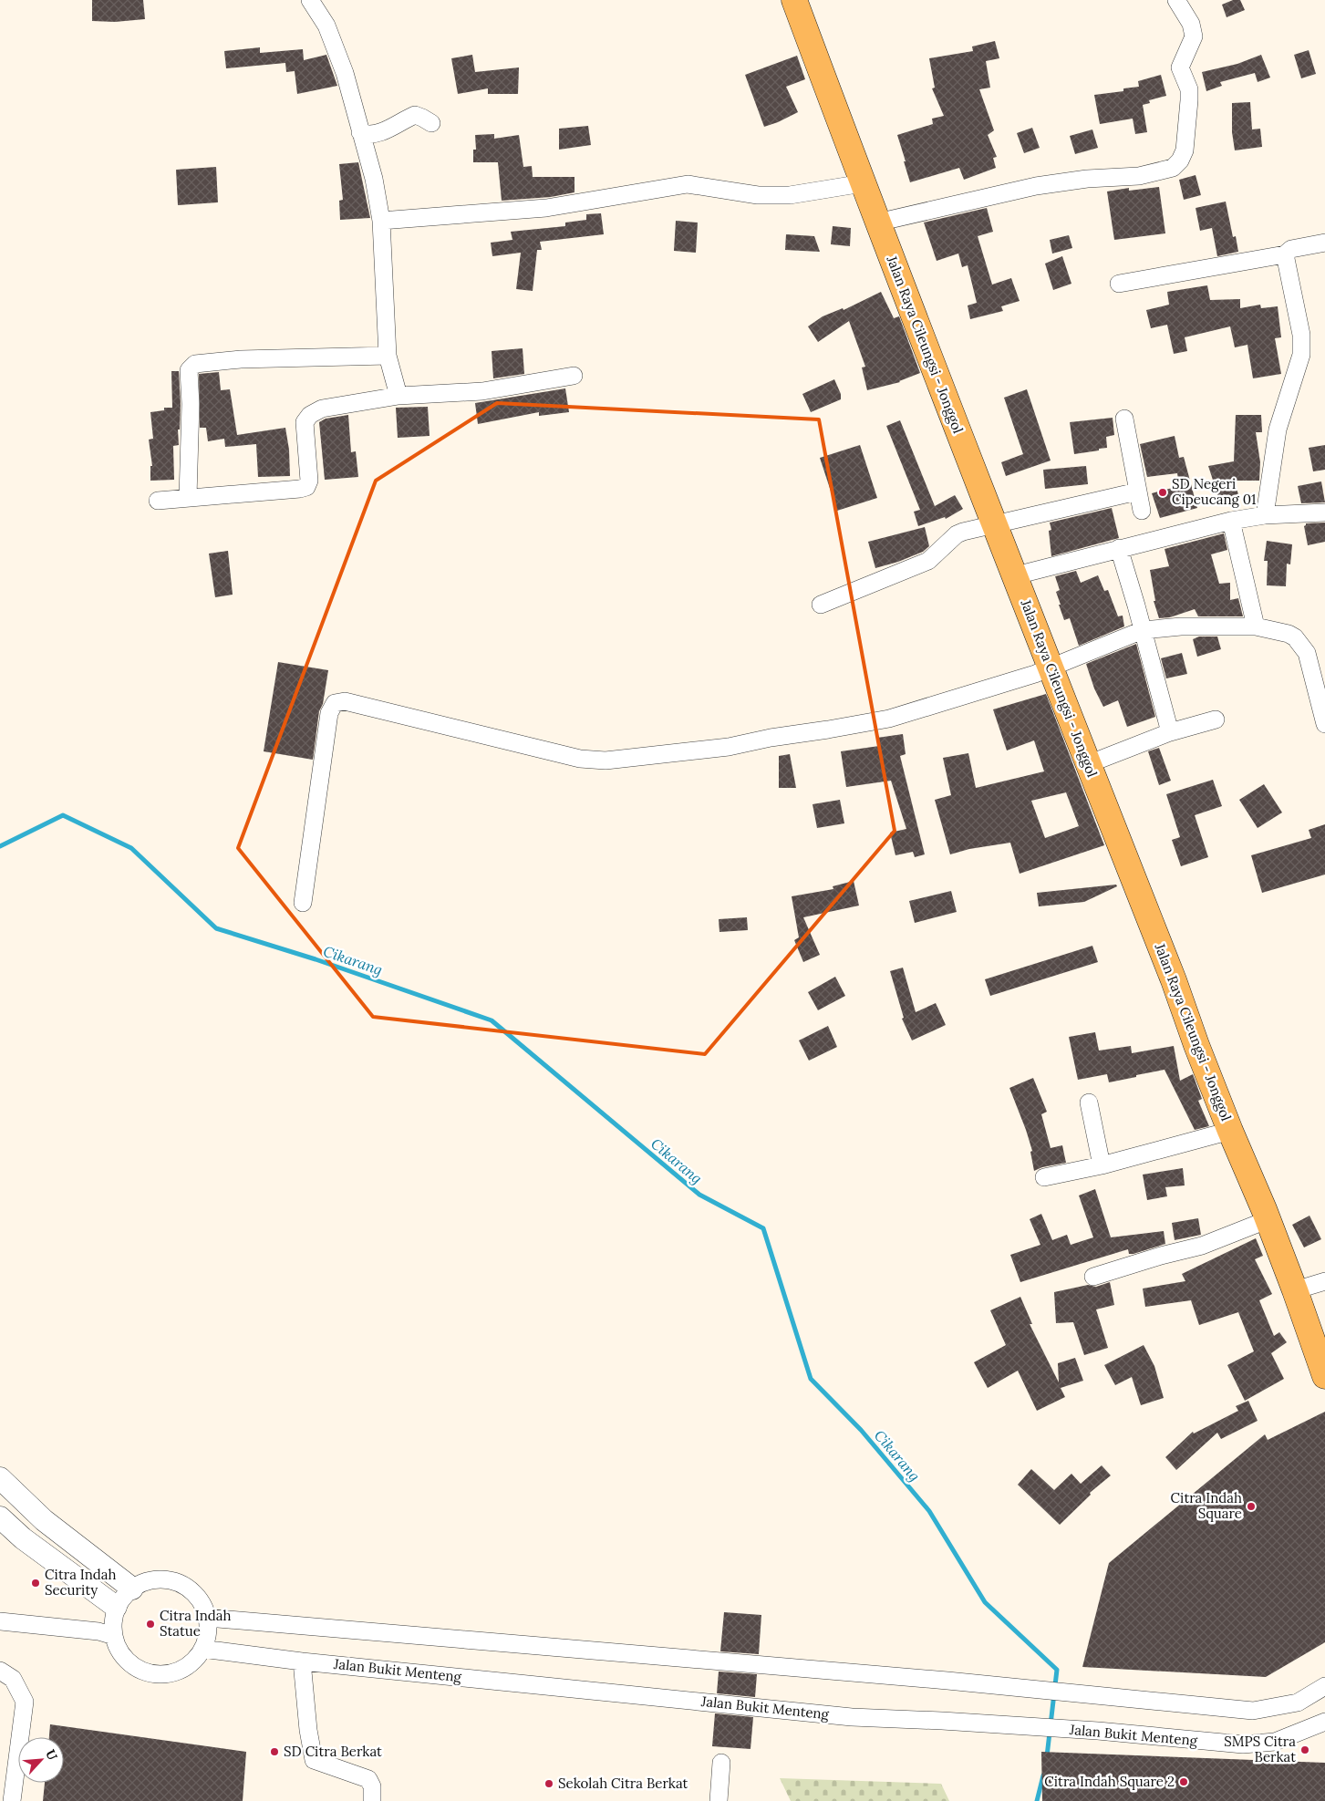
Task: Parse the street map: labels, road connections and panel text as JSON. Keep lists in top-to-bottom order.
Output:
{
  "streets": {
    "main road": ["Jalan Raya Cileungsi - Jonggol"],
    "street": ["Jalan Bukit Menteng"]
  },
  "water": ["Cikarang"],
  "places": [
    "SD Negeri Cipeucang 01",
    "Citra Indah Square",
    "Citra Indah Security",
    "Citra Indah Statue",
    "SMPS Citra Berkat",
    "SD Citra Berkat",
    "Citra Indah Square 2",
    "Sekolah Citra Berkat"
  ],
  "north": "top right"
}
